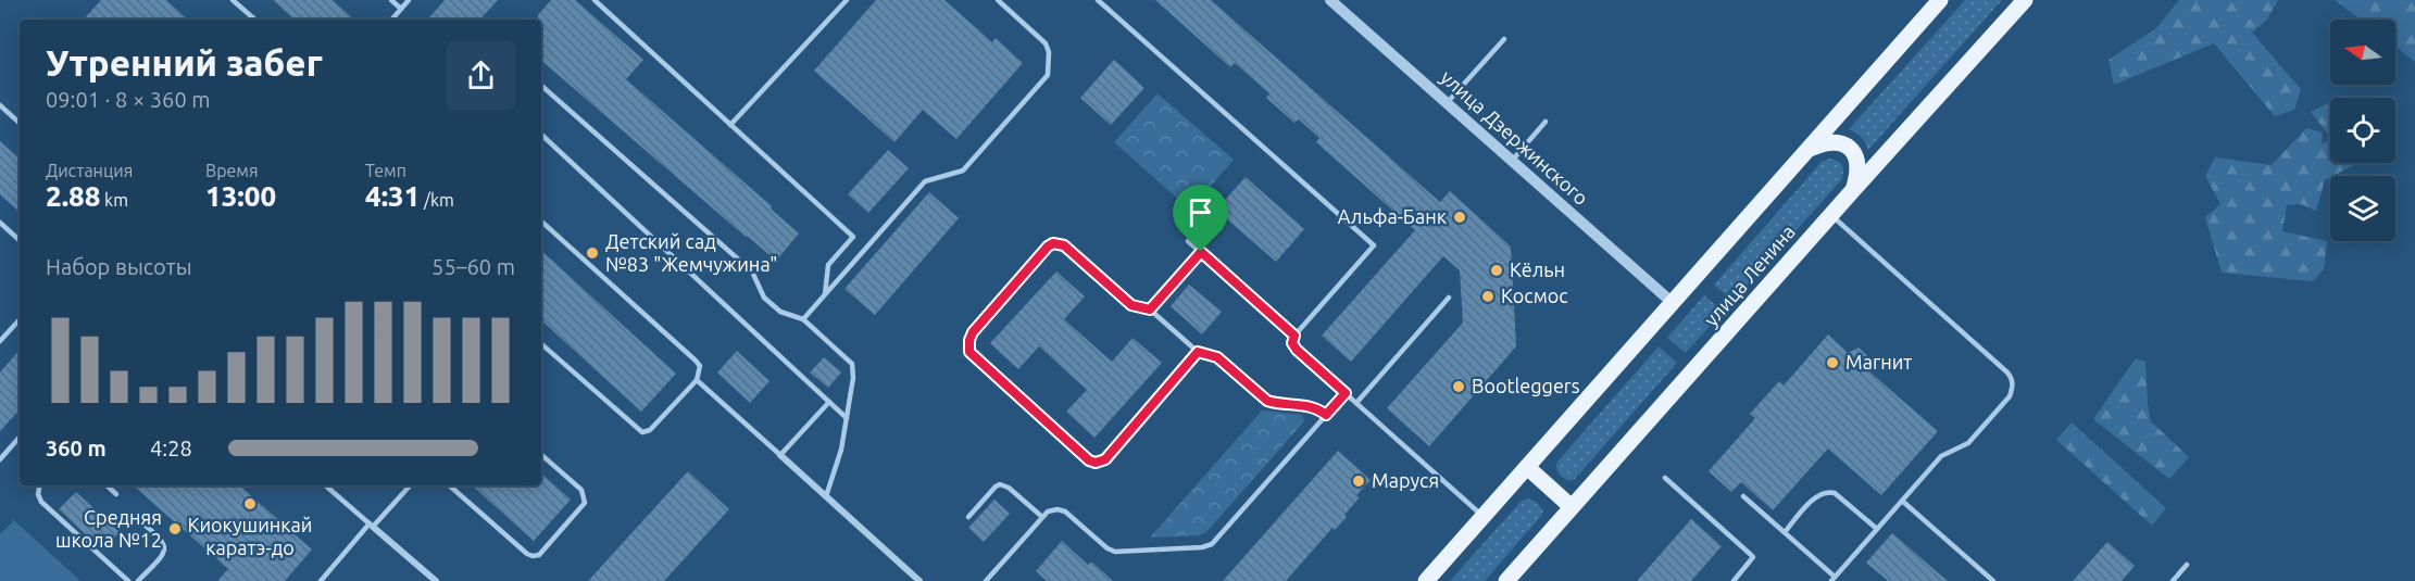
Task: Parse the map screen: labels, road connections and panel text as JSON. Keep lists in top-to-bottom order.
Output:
{
  "streets": {
    "main road": ["улица Ленина"],
    "street": ["улица Дзержинского"]
  },
  "crossings": [
    ["улица Дзержинского", "улица Ленина"]
  ],
  "places": [
    "Альфа-Банк",
    "Детский сад №83 \"Жемчужина\"",
    "Кёльн",
    "Космос",
    "Магнит",
    "Bootleggers",
    "Маруся",
    "Киокушинкай каратэ-до",
    "Средняя школа №12"
  ],
  "north": "left",
  "page": {
    "heading": ["Утренний забег", "09:01 · 8 × 360 m"],
    "stats": [
      ["Дистанция", "2.88 km"],
      ["Время", "13:00"],
      ["Темп", "4:31 /km"]
    ],
    "chart": ["Набор высоты", "55–60 m"],
    "list": [
      {
        "name": "360 m",
        "note": "4:28"
      }
    ]
  }
}
